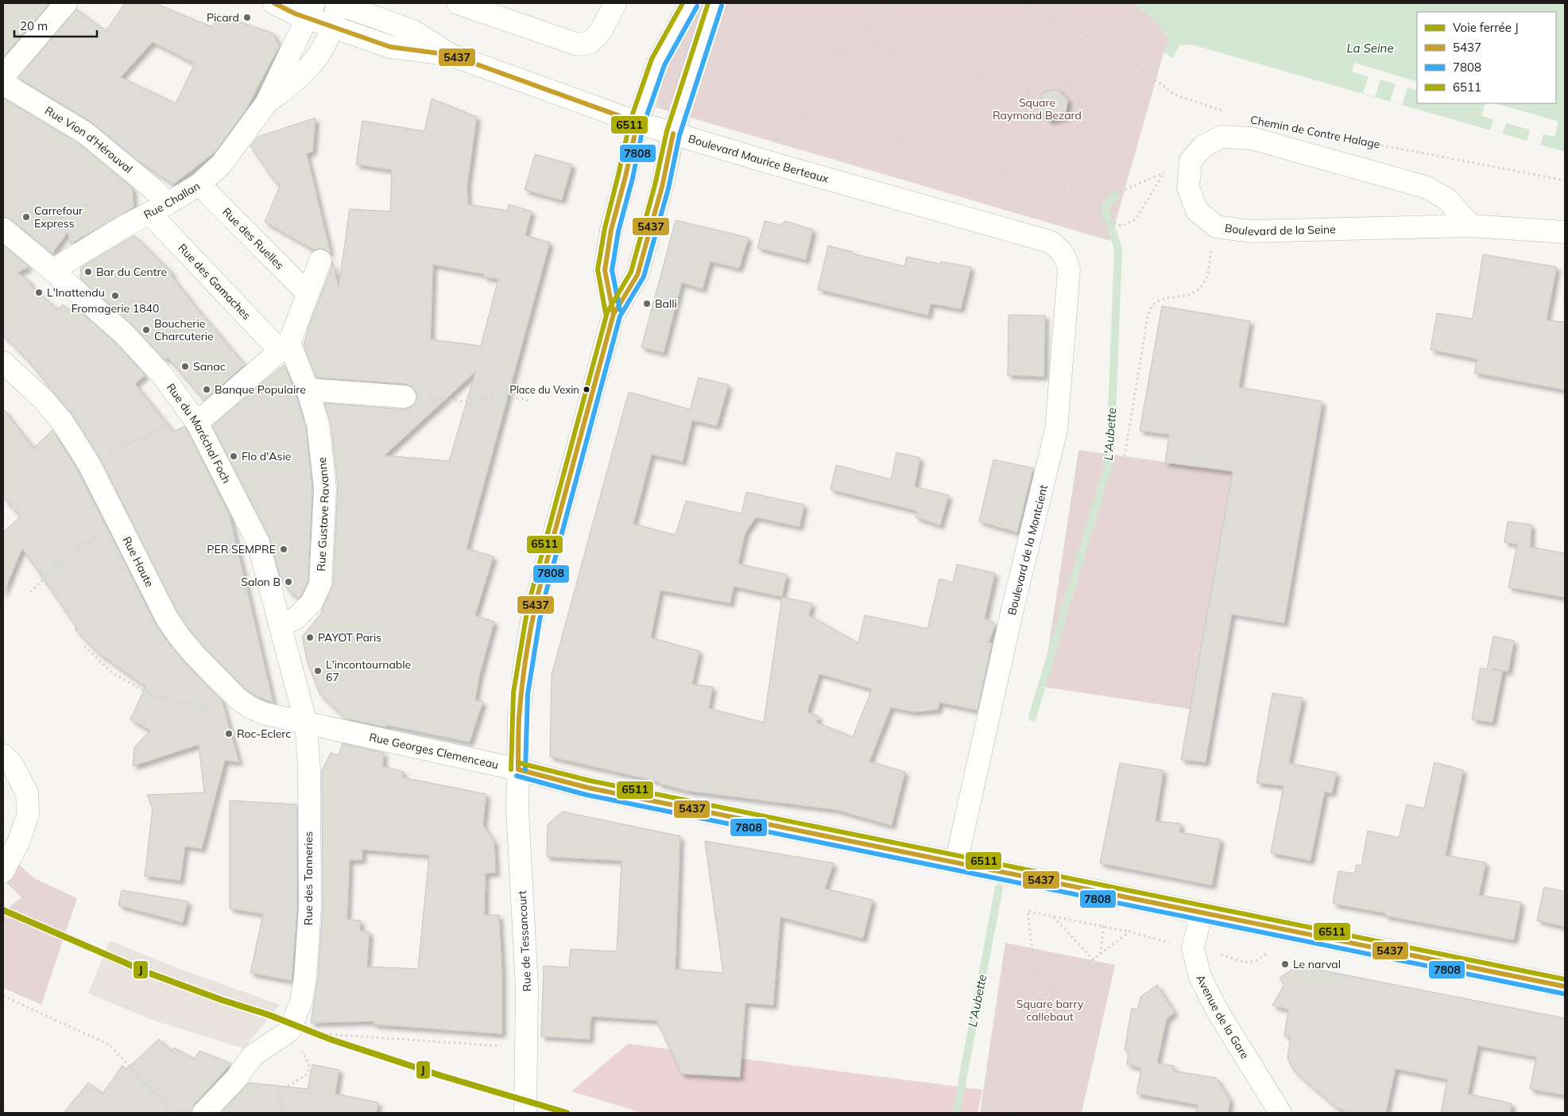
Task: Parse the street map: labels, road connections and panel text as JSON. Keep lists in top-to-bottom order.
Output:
{
  "streets": {
    "street": [
      "Rue Vion d'Hérouval",
      "Boulevard Maurice Berteaux",
      "Rue Challan",
      "Boulevard de la Seine",
      "Rue des Ruelles",
      "Rue des Gamaches",
      "Rue du Maréchal Foch",
      "Rue Gustave Ravanne",
      "Boulevard de la Montcient",
      "Rue Haute",
      "Rue Georges Clemenceau",
      "Rue des Tanneries",
      "Rue de Tessancourt",
      "Avenue de la Gare"
    ],
    "path": ["Chemin de Contre Halage"]
  },
  "crossings": [
    ["Rue Vion d'Hérouval", "Rue Challan"],
    ["Rue Vion d'Hérouval", "Rue des Gamaches"],
    ["Boulevard Maurice Berteaux", "Rue Challan"],
    ["Boulevard Maurice Berteaux", "Boulevard de la Montcient"],
    ["Rue Challan", "Rue des Ruelles"],
    ["Rue Challan", "Rue des Gamaches"],
    ["Rue Challan", "Rue du Maréchal Foch"],
    ["Rue des Gamaches", "Rue Gustave Ravanne"],
    ["Rue du Maréchal Foch", "Rue Gustave Ravanne"],
    ["Rue du Maréchal Foch", "Rue Haute"],
    ["Rue du Maréchal Foch", "Rue Georges Clemenceau"],
    ["Rue du Maréchal Foch", "Rue des Tanneries"],
    ["Boulevard de la Montcient", "Rue Georges Clemenceau"],
    ["Rue Haute", "Rue Georges Clemenceau"],
    ["Rue Haute", "Rue des Tanneries"],
    ["Rue Georges Clemenceau", "Rue des Tanneries"],
    ["Rue Georges Clemenceau", "Rue de Tessancourt"],
    ["Rue Georges Clemenceau", "Avenue de la Gare"]
  ],
  "water": ["La Seine", "L'Aubette"],
  "parks": ["Square Raymond Bezard", "Square barry callebaut"],
  "places": [
    "Picard",
    "Carrefour Express",
    "Bar du Centre",
    "L'Inattendu",
    "Fromagerie 1840",
    "Balli",
    "Boucherie Charcuterie",
    "Sanac",
    "Banque Populaire",
    "Place du Vexin",
    "Flo d'Asie",
    "PER SEMPRE",
    "Salon B",
    "PAYOT Paris",
    "L'incontournable 67",
    "Roc-Eclerc",
    "Le narval"
  ],
  "lines": [
    "transit line 5437",
    "transit line 6511",
    "transit line 7808",
    "rail line J"
  ],
  "legend": [
    "Voie ferrée J",
    "5437",
    "7808",
    "6511"
  ],
  "scale_bar": "20 m"
}
